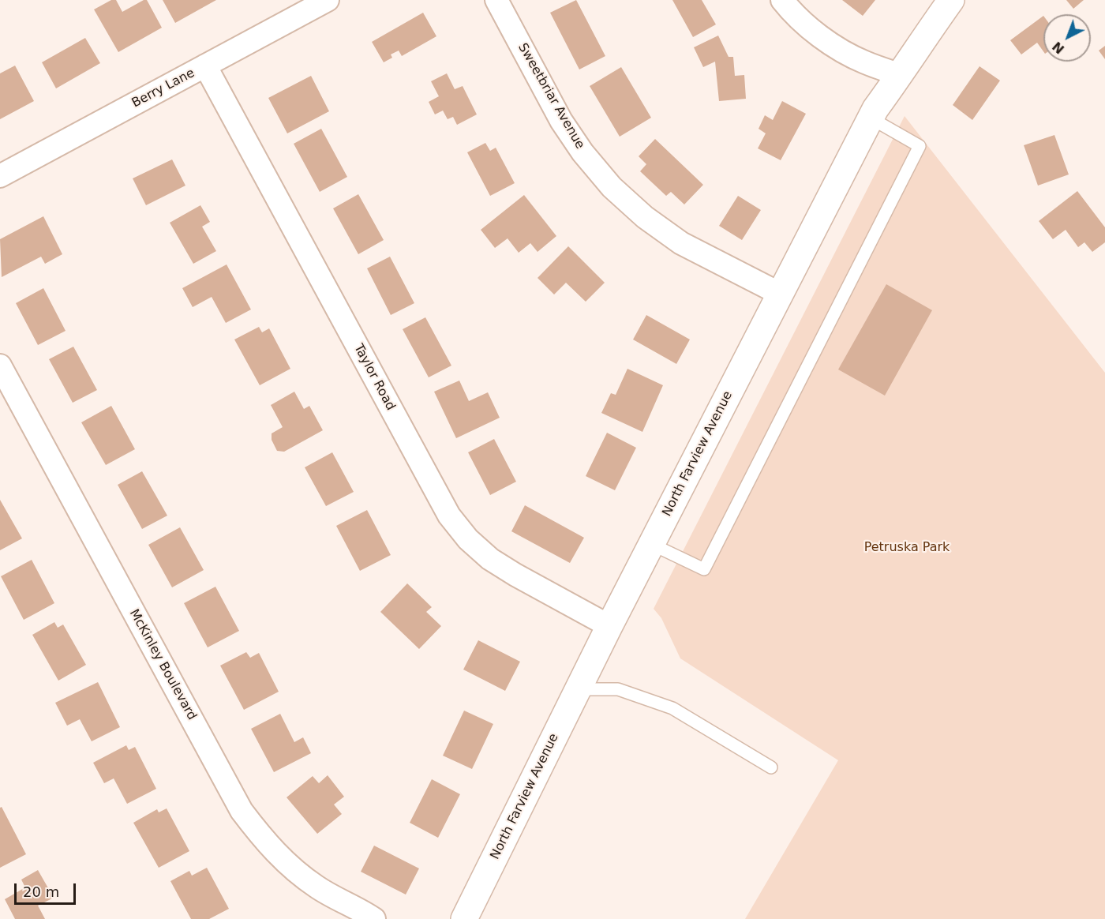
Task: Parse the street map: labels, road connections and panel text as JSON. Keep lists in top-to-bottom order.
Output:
{
  "streets": {
    "street": [
      "Berry Lane",
      "Sweetbriar Avenue",
      "Taylor Road",
      "North Farview Avenue",
      "McKinley Boulevard"
    ]
  },
  "crossings": [
    ["Berry Lane", "Taylor Road"],
    ["Sweetbriar Avenue", "North Farview Avenue"],
    ["Taylor Road", "North Farview Avenue"]
  ],
  "parks": ["Petruska Park"],
  "scale_bar": "20 m",
  "north": "bottom left"
}
